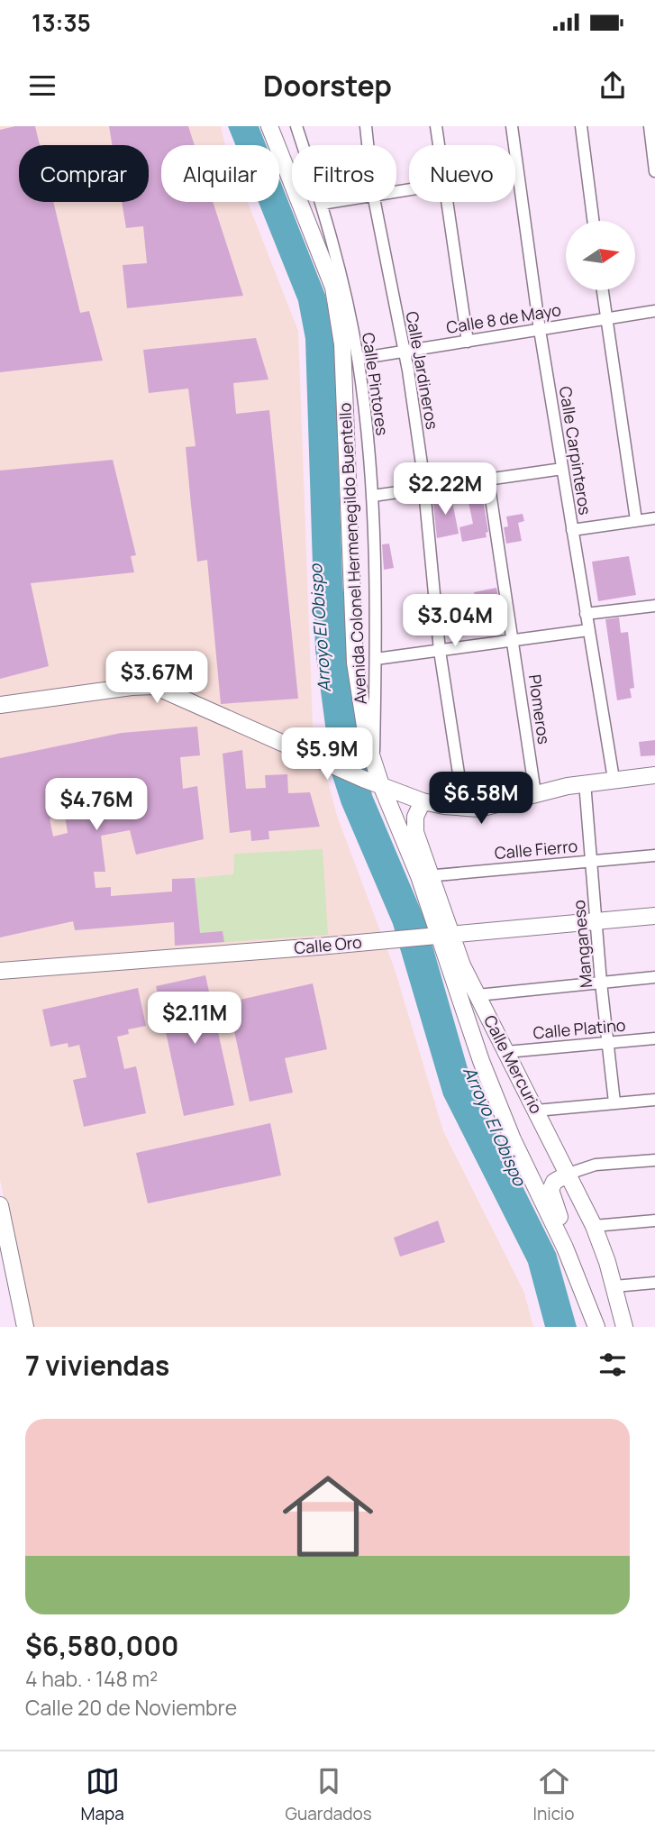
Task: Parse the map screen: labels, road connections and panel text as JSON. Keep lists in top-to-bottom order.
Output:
{
  "streets": {
    "street": [
      "Calle 8 de Mayo",
      "Calle Jardineros",
      "Calle Pintores",
      "Calle Carpinteros",
      "Avenida Colonel Hermenegildo Buentello",
      "Plomeros",
      "Calle Fierro",
      "Manganeso",
      "Calle Oro",
      "Calle Platino",
      "Calle Mercurio"
    ]
  },
  "crossings": [
    ["Calle 8 de Mayo", "Calle Jardineros"],
    ["Calle 8 de Mayo", "Calle Pintores"],
    ["Calle 8 de Mayo", "Calle Carpinteros"],
    ["Calle Pintores", "Avenida Colonel Hermenegildo Buentello"],
    ["Avenida Colonel Hermenegildo Buentello", "Calle Fierro"],
    ["Avenida Colonel Hermenegildo Buentello", "Calle Mercurio"],
    ["Calle Fierro", "Manganeso"],
    ["Calle Fierro", "Calle Mercurio"],
    ["Manganeso", "Calle Oro"],
    ["Manganeso", "Calle Platino"],
    ["Calle Oro", "Calle Mercurio"],
    ["Calle Platino", "Calle Mercurio"]
  ],
  "water": ["Arroyo El Obispo"],
  "north": "right",
  "page": {
    "status": "13:35",
    "header": "Doorstep",
    "chip": [
      "Comprar",
      "Alquilar",
      "Filtros",
      "Nuevo"
    ],
    "price": [
      "$2.22M",
      "$3.04M",
      "$3.67M",
      "$5.9M",
      "$6.58M",
      "$4.76M",
      "$2.11M"
    ],
    "heading": "7 viviendas",
    "list": [
      {
        "name": "$6,580,000",
        "note": "4 hab. · 148 m² · Calle 20 de Noviembre"
      }
    ],
    "tabs": ["Mapa", "Guardados", "Inicio"]
  }
}
